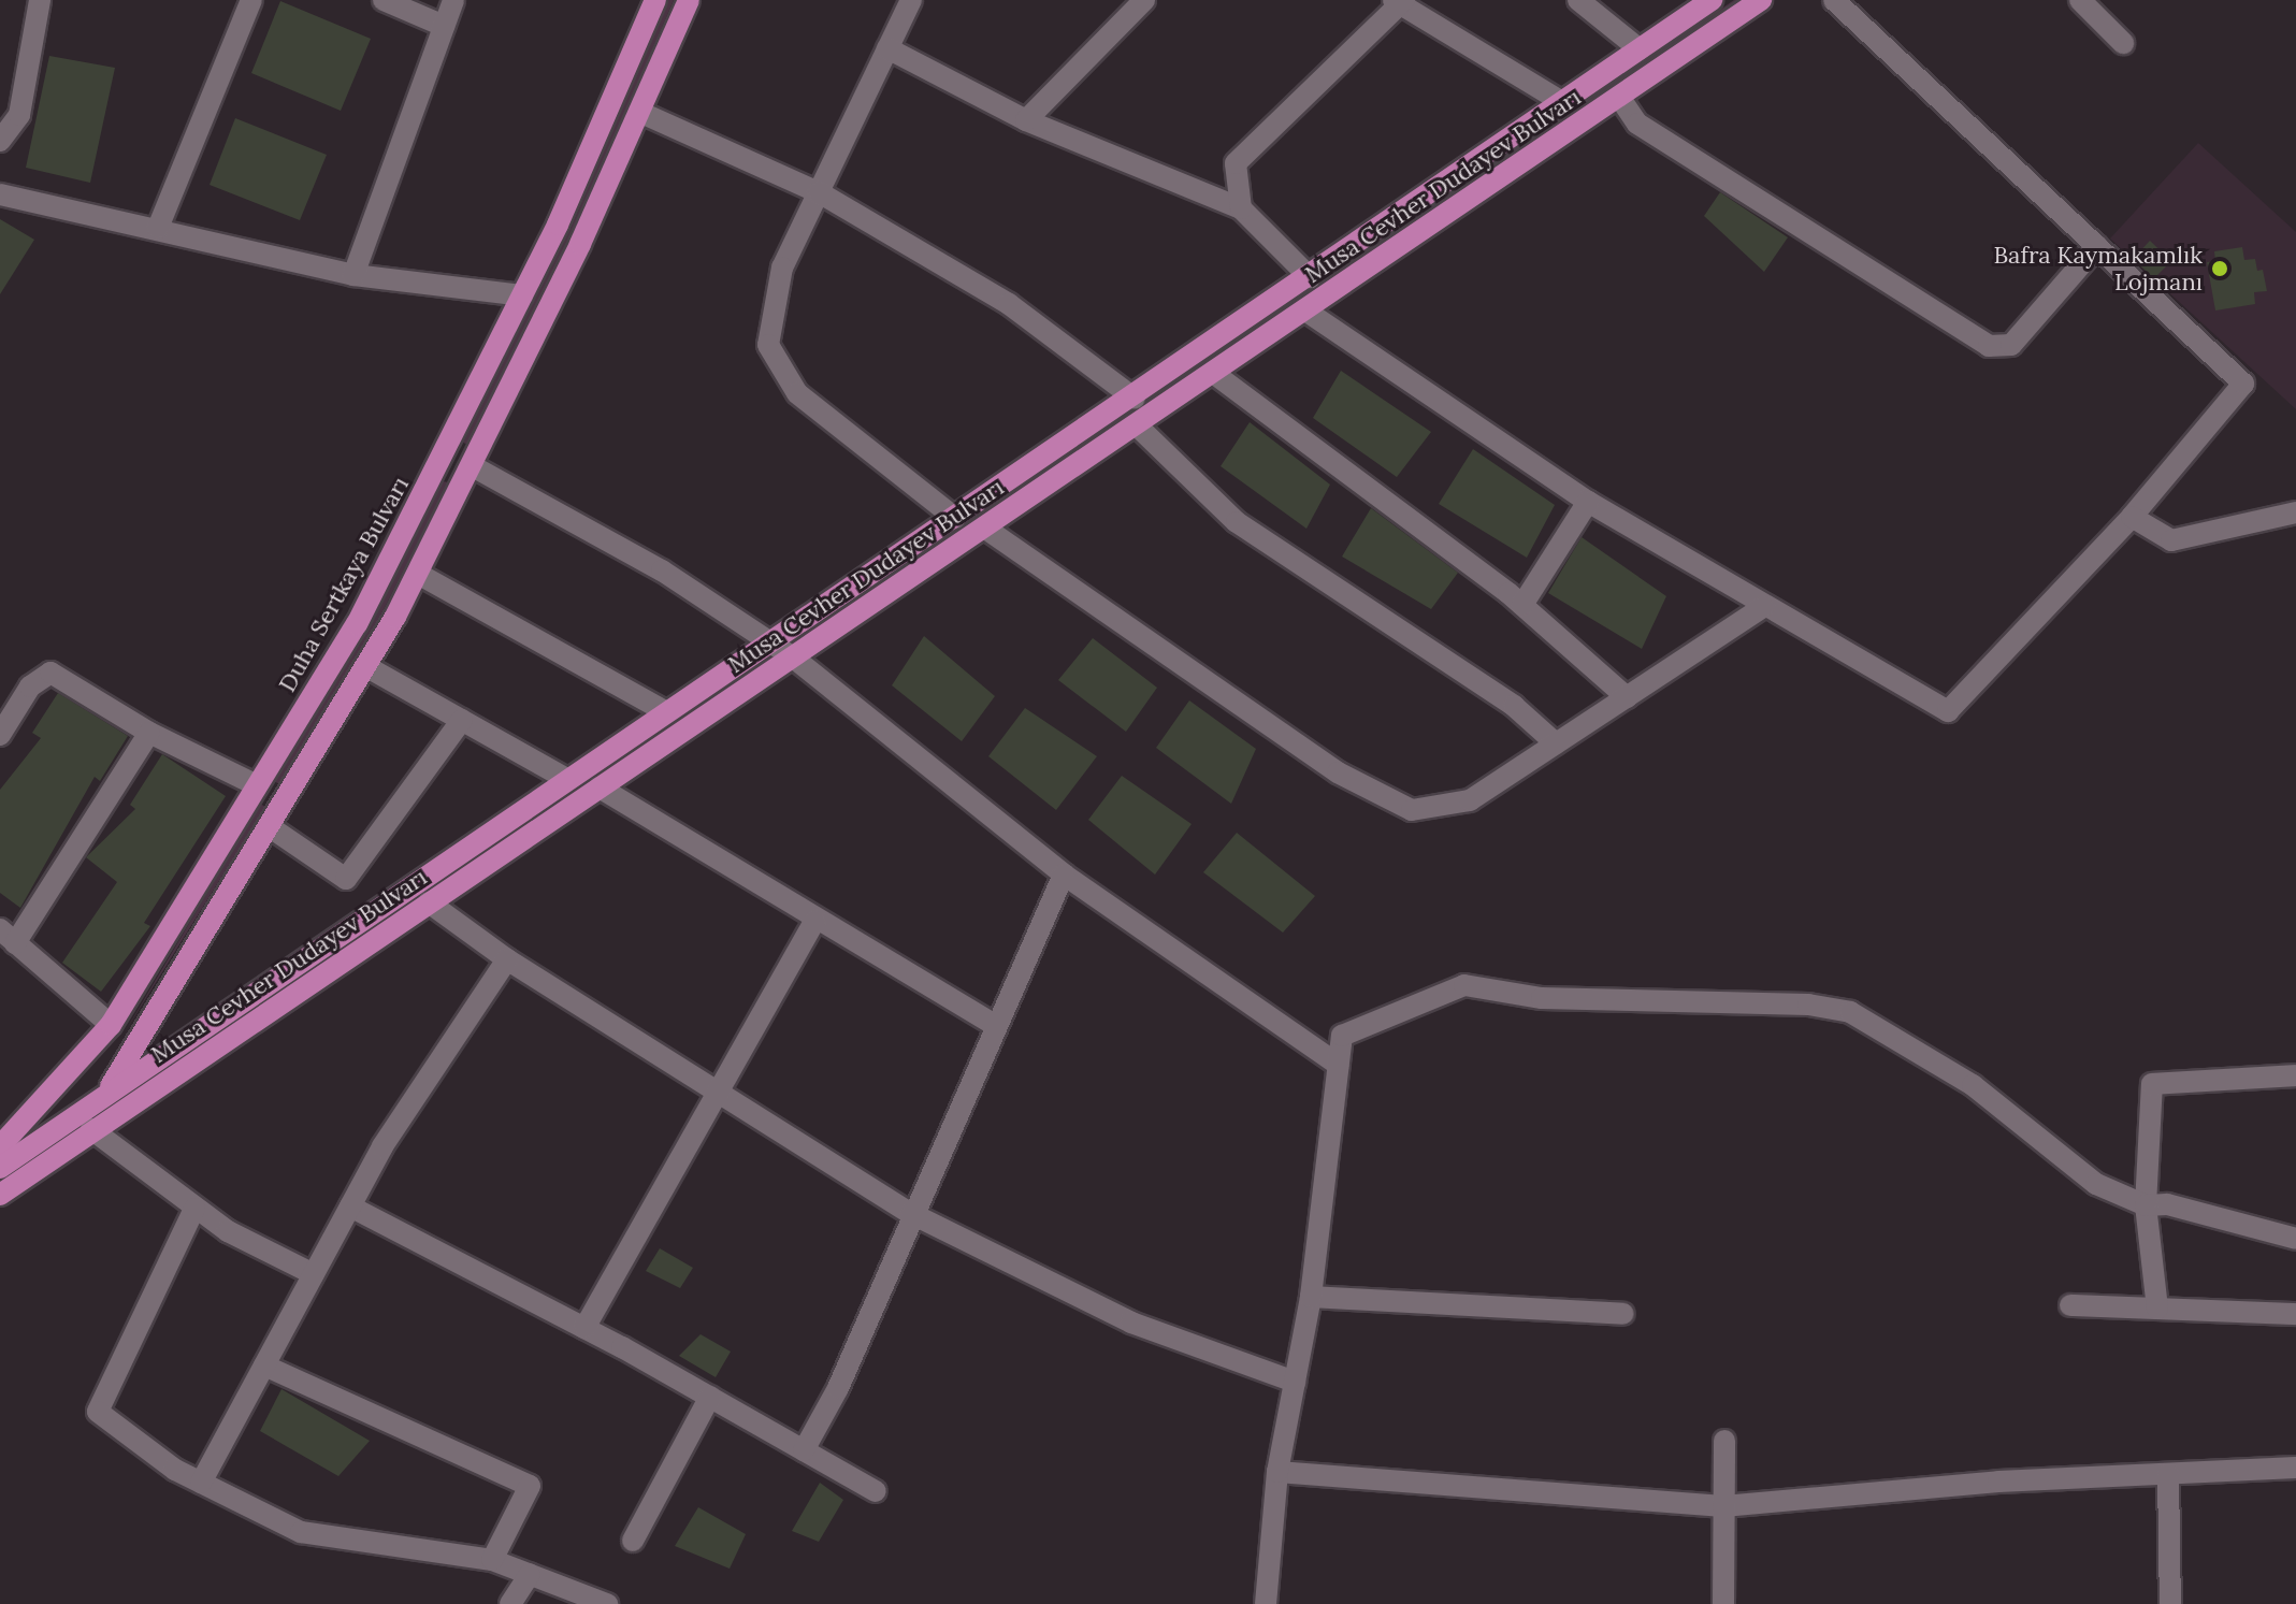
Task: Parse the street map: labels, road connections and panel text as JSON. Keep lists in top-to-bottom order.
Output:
{
  "streets": {
    "main road": ["Musa Cevher Dudayev Bulvarı", "Duha Sertkaya Bulvarı"]
  },
  "places": ["Bafra Kaymakamlık Lojmanı"]
}
